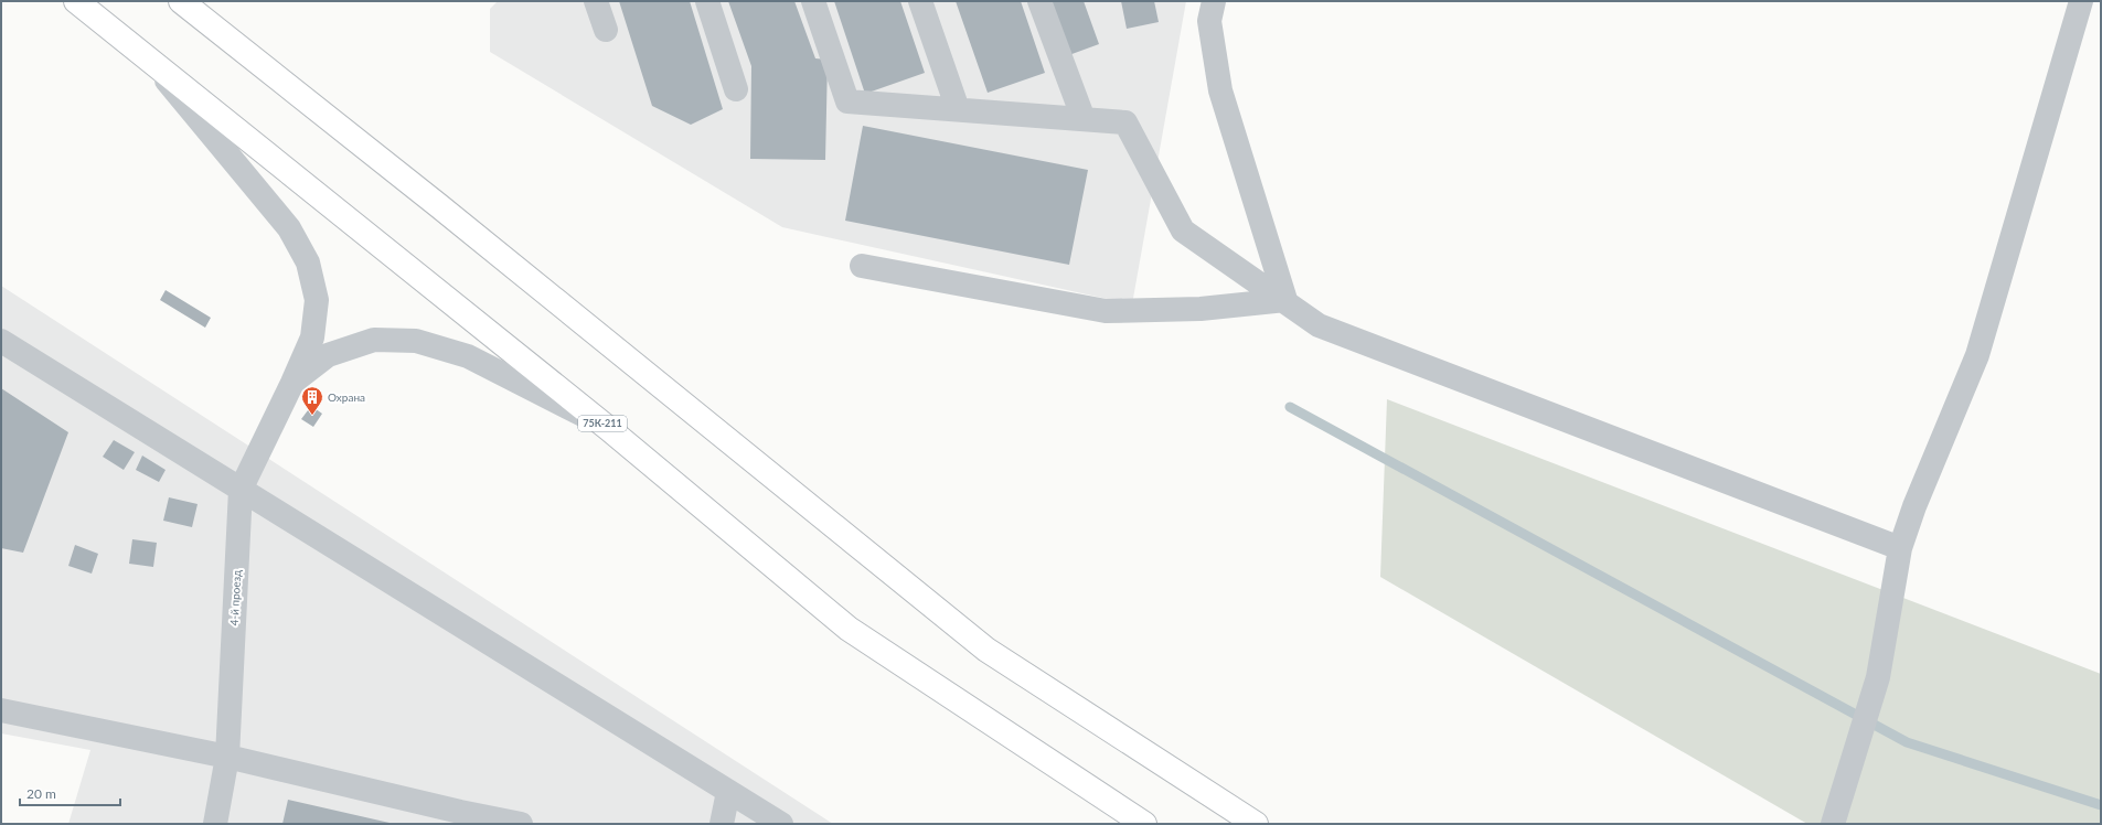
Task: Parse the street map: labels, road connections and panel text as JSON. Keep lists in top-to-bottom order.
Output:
{
  "streets": {
    "main road": ["75К-211"],
    "lane": ["4-й проезд"]
  },
  "crossings": [
    ["75К-211", "4-й проезд"]
  ],
  "places": {
    "building": ["Охрана"]
  },
  "scale_bar": "20 m"
}
